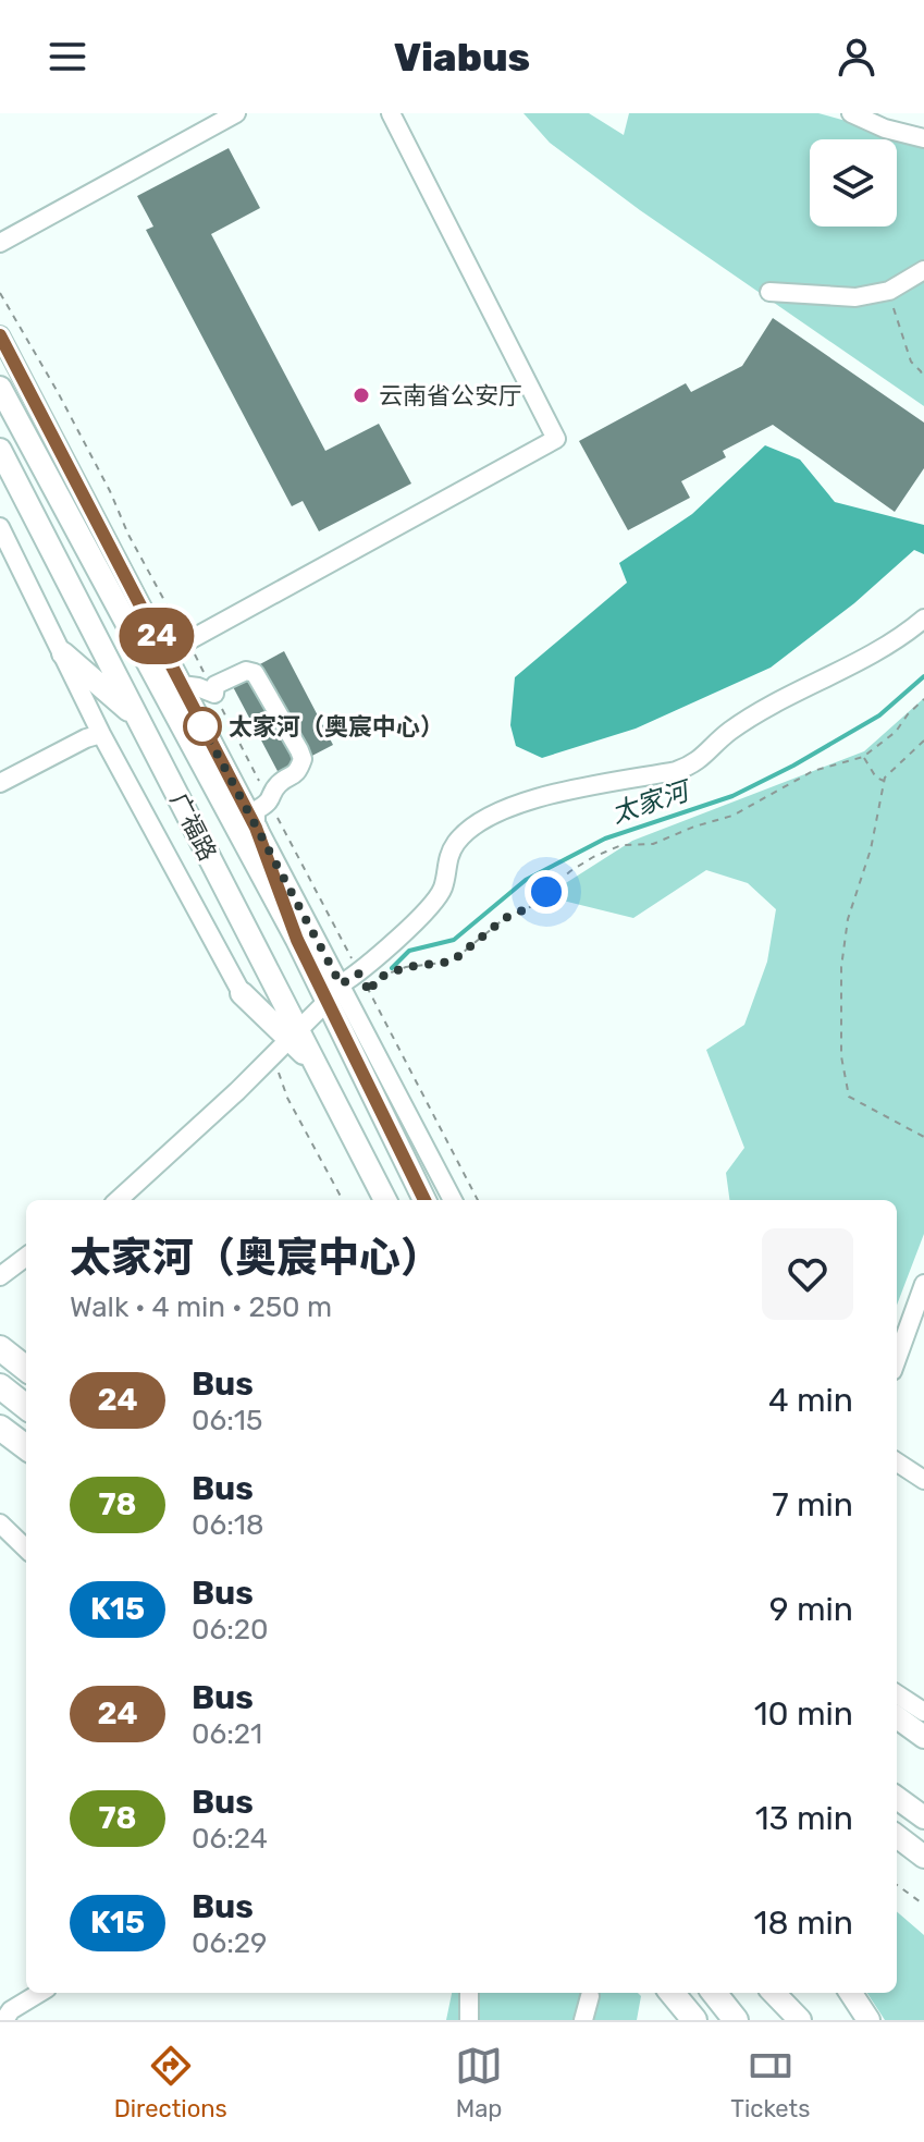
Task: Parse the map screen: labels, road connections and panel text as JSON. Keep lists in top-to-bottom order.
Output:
{
  "streets": {
    "main road": ["广福路"]
  },
  "water": ["太家河"],
  "places": ["云南省公安厅", "太家河（奥宸中心）"],
  "lines": ["bus line 24"],
  "page": {
    "header": "Viabus",
    "on_map": "24",
    "heading": ["太家河（奥宸中心）", "Walk · 4 min · 250 m"],
    "list": [
      {
        "mark": "24",
        "name": "Bus",
        "note": "06:15",
        "value": "4 min"
      },
      {
        "mark": "78",
        "name": "Bus",
        "note": "06:18",
        "value": "7 min"
      },
      {
        "mark": "K15",
        "name": "Bus",
        "note": "06:20",
        "value": "9 min"
      },
      {
        "mark": "24",
        "name": "Bus",
        "note": "06:21",
        "value": "10 min"
      },
      {
        "mark": "78",
        "name": "Bus",
        "note": "06:24",
        "value": "13 min"
      },
      {
        "mark": "K15",
        "name": "Bus",
        "note": "06:29",
        "value": "18 min"
      }
    ],
    "tabs": ["Directions", "Map", "Tickets"]
  }
}
